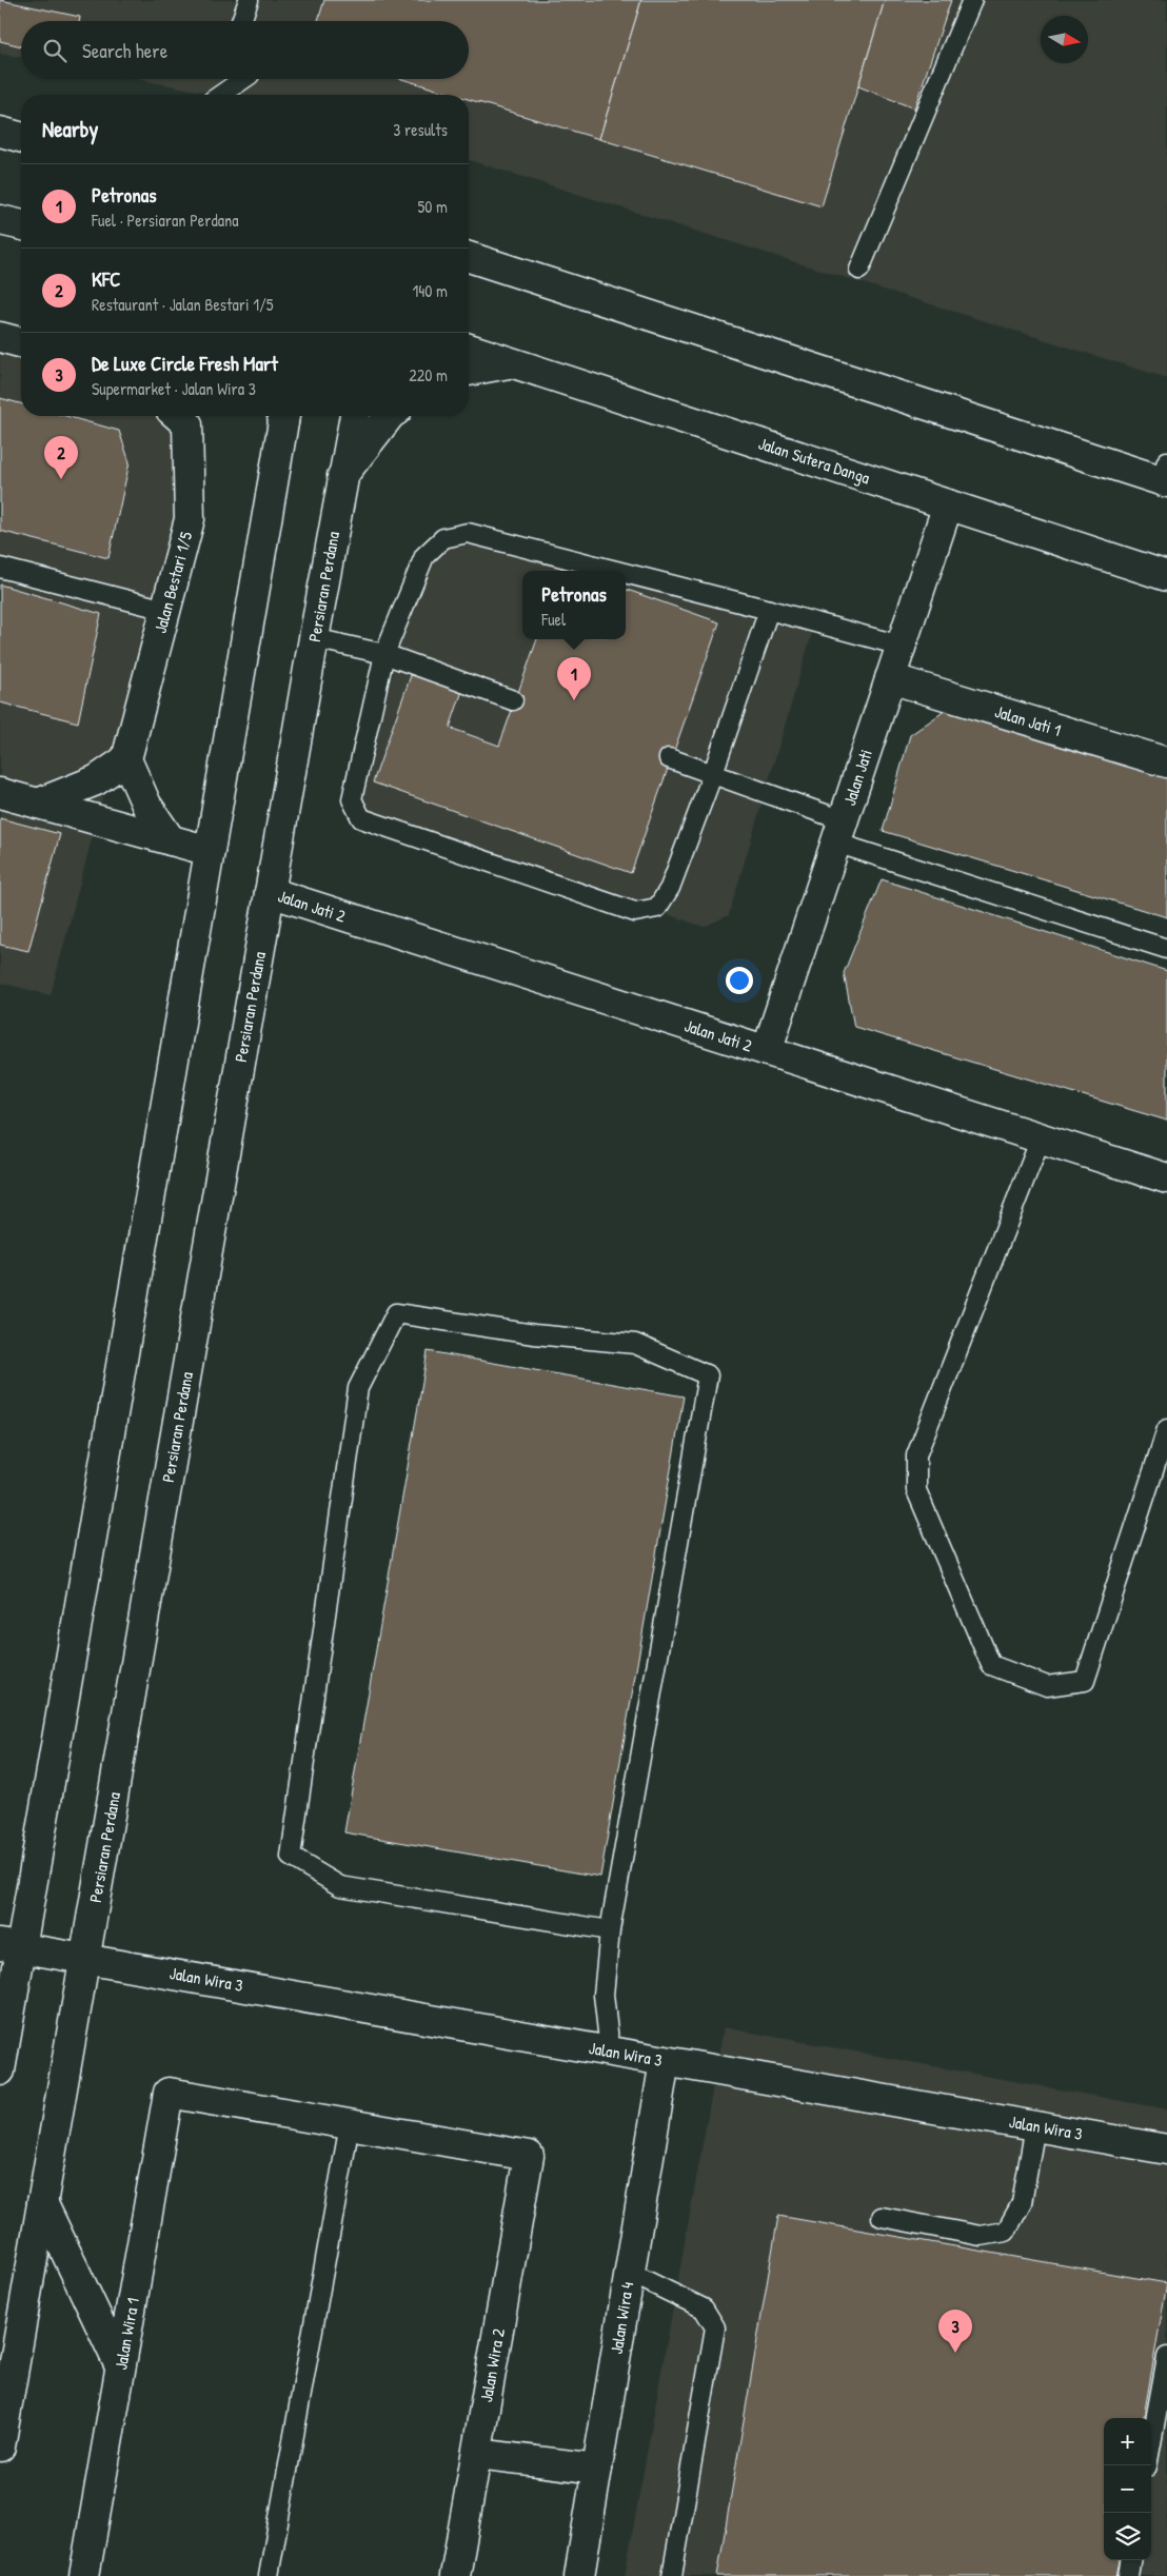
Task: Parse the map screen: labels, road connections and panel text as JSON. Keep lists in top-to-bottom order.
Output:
{
  "streets": {
    "street": [
      "Jalan Sutera Danga",
      "Jalan Bestari 1/5",
      "Persiaran Perdana",
      "Jalan Jati 1",
      "Jalan Jati",
      "Jalan Jati 2",
      "Jalan Wira 3",
      "Jalan Wira 4",
      "Jalan Wira 1",
      "Jalan Wira 2"
    ]
  },
  "crossings": [
    ["Jalan Sutera Danga", "Jalan Jati"],
    ["Persiaran Perdana", "Jalan Jati 2"],
    ["Persiaran Perdana", "Jalan Wira 3"],
    ["Jalan Jati 1", "Jalan Jati"],
    ["Jalan Jati", "Jalan Jati 2"],
    ["Jalan Wira 3", "Jalan Wira 4"],
    ["Jalan Wira 1", "Jalan Wira 2"]
  ],
  "north": "right",
  "page": {
    "search": "Search here",
    "heading": ["Nearby", "3 results"],
    "list": [
      {
        "mark": "1",
        "name": "Petronas",
        "note": "Fuel · Persiaran Perdana",
        "value": "50 m"
      },
      {
        "mark": "2",
        "name": "KFC",
        "note": "Restaurant · Jalan Bestari 1/5",
        "value": "140 m"
      },
      {
        "mark": "3",
        "name": "De Luxe Circle Fresh Mart",
        "note": "Supermarket · Jalan Wira 3",
        "value": "220 m"
      }
    ],
    "pins": ["2", "1", "3"],
    "popup": ["Petronas", "Fuel"],
    "map_buttons": ["+", "−"]
  }
}
